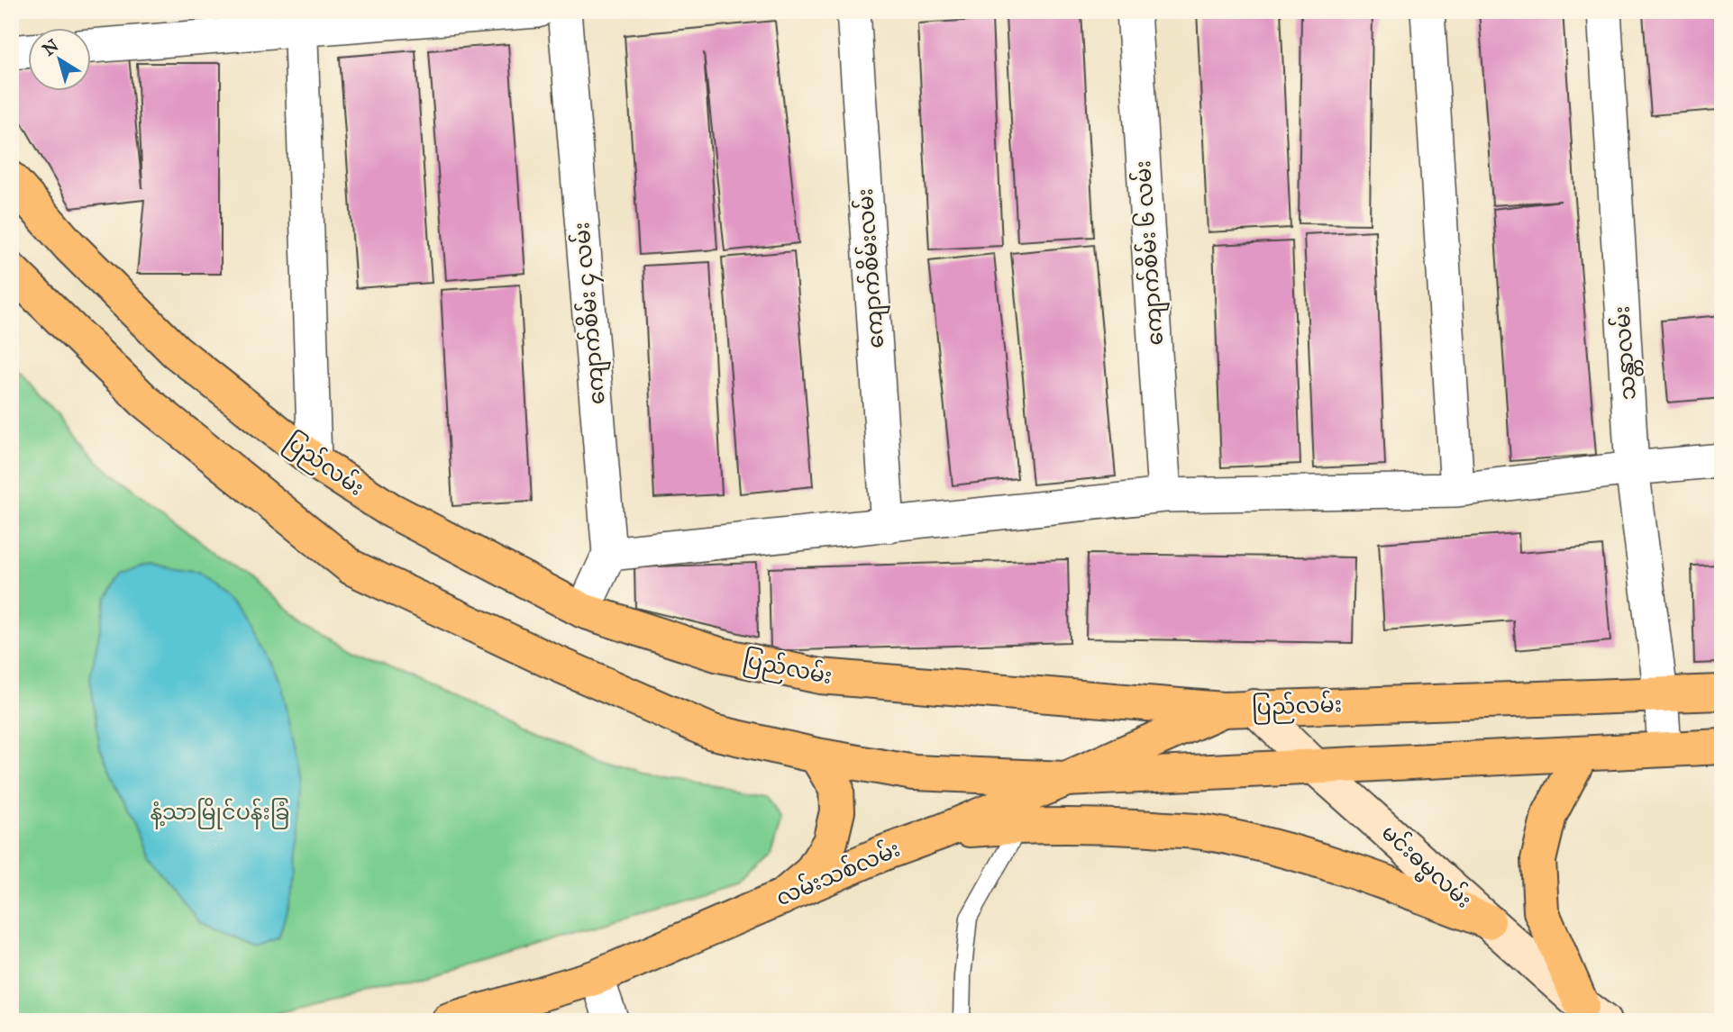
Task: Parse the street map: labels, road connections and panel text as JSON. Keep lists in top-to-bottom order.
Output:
{
  "streets": {
    "main road": ["ပြည်လမ်း", "မင်းဓမ္မလမ်း", "လမ်းသစ်လမ်း"],
    "street": [
      "ကျောက်စိမ်း ၆ လမ်း",
      "ကျောက်စိမ်းလမ်း",
      "ကျောက်စိမ်း ၄ လမ်း",
      "သန္တာလမ်း"
    ]
  },
  "crossings": [
    ["ကျောက်စိမ်း ၄ လမ်း", "ပြည်လမ်း"],
    ["သန္တာလမ်း", "ပြည်လမ်း"],
    ["ပြည်လမ်း", "မင်းဓမ္မလမ်း"],
    ["ပြည်လမ်း", "လမ်းသစ်လမ်း"],
    ["မင်းဓမ္မလမ်း", "လမ်းသစ်လမ်း"]
  ],
  "parks": ["နံ့သာမြိုင်ပန်းခြံ"],
  "north": "top left"
}
